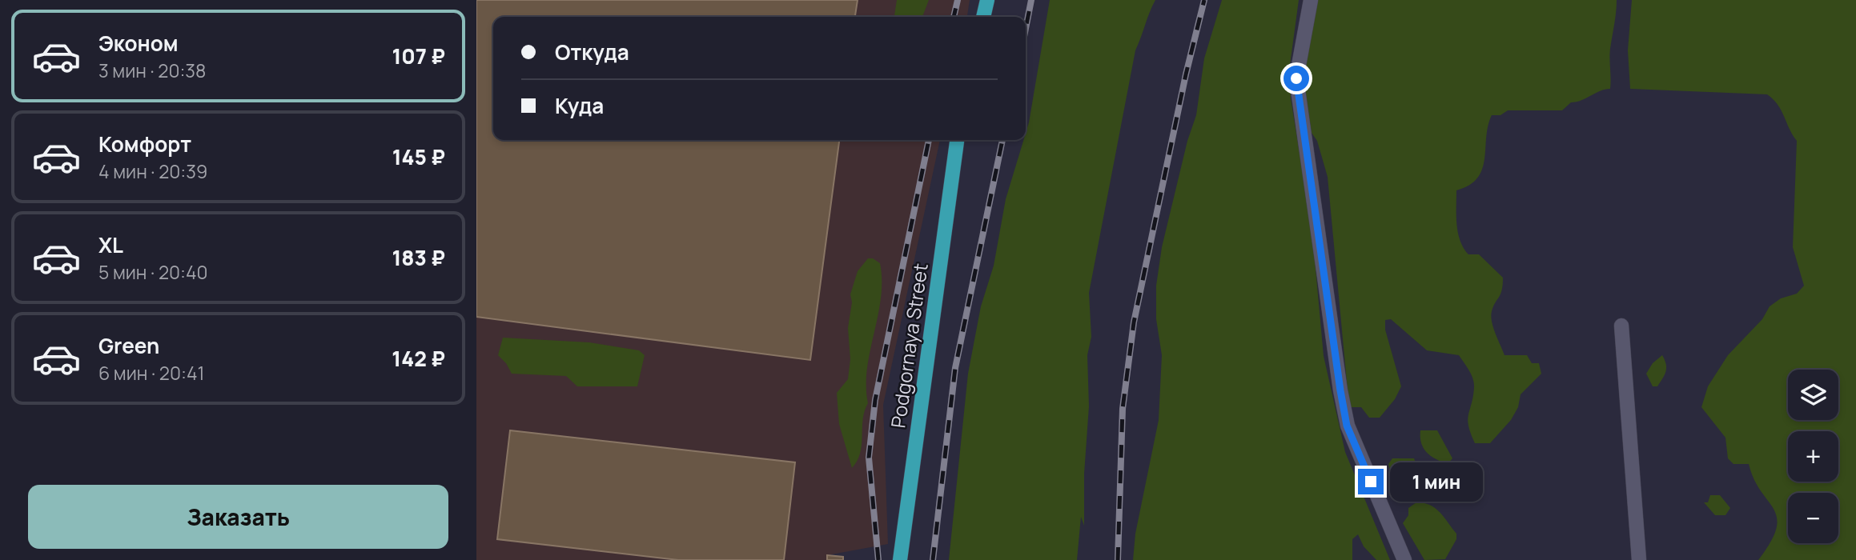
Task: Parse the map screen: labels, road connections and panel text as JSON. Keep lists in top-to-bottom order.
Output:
{
  "streets": {
    "main road": ["Podgornaya Street"]
  },
  "page": {
    "list": [
      {
        "name": "Эконом",
        "note": "3 мин · 20:38",
        "value": "107 ₽"
      },
      {
        "name": "Комфорт",
        "note": "4 мин · 20:39",
        "value": "145 ₽"
      },
      {
        "name": "XL",
        "note": "5 мин · 20:40",
        "value": "183 ₽"
      },
      {
        "name": "Green",
        "note": "6 мин · 20:41",
        "value": "142 ₽"
      }
    ],
    "banner": ["Откуда", "Куда"],
    "map_buttons": ["+", "−"],
    "bubble": "1 мин",
    "buttons": "Заказать"
  }
}
